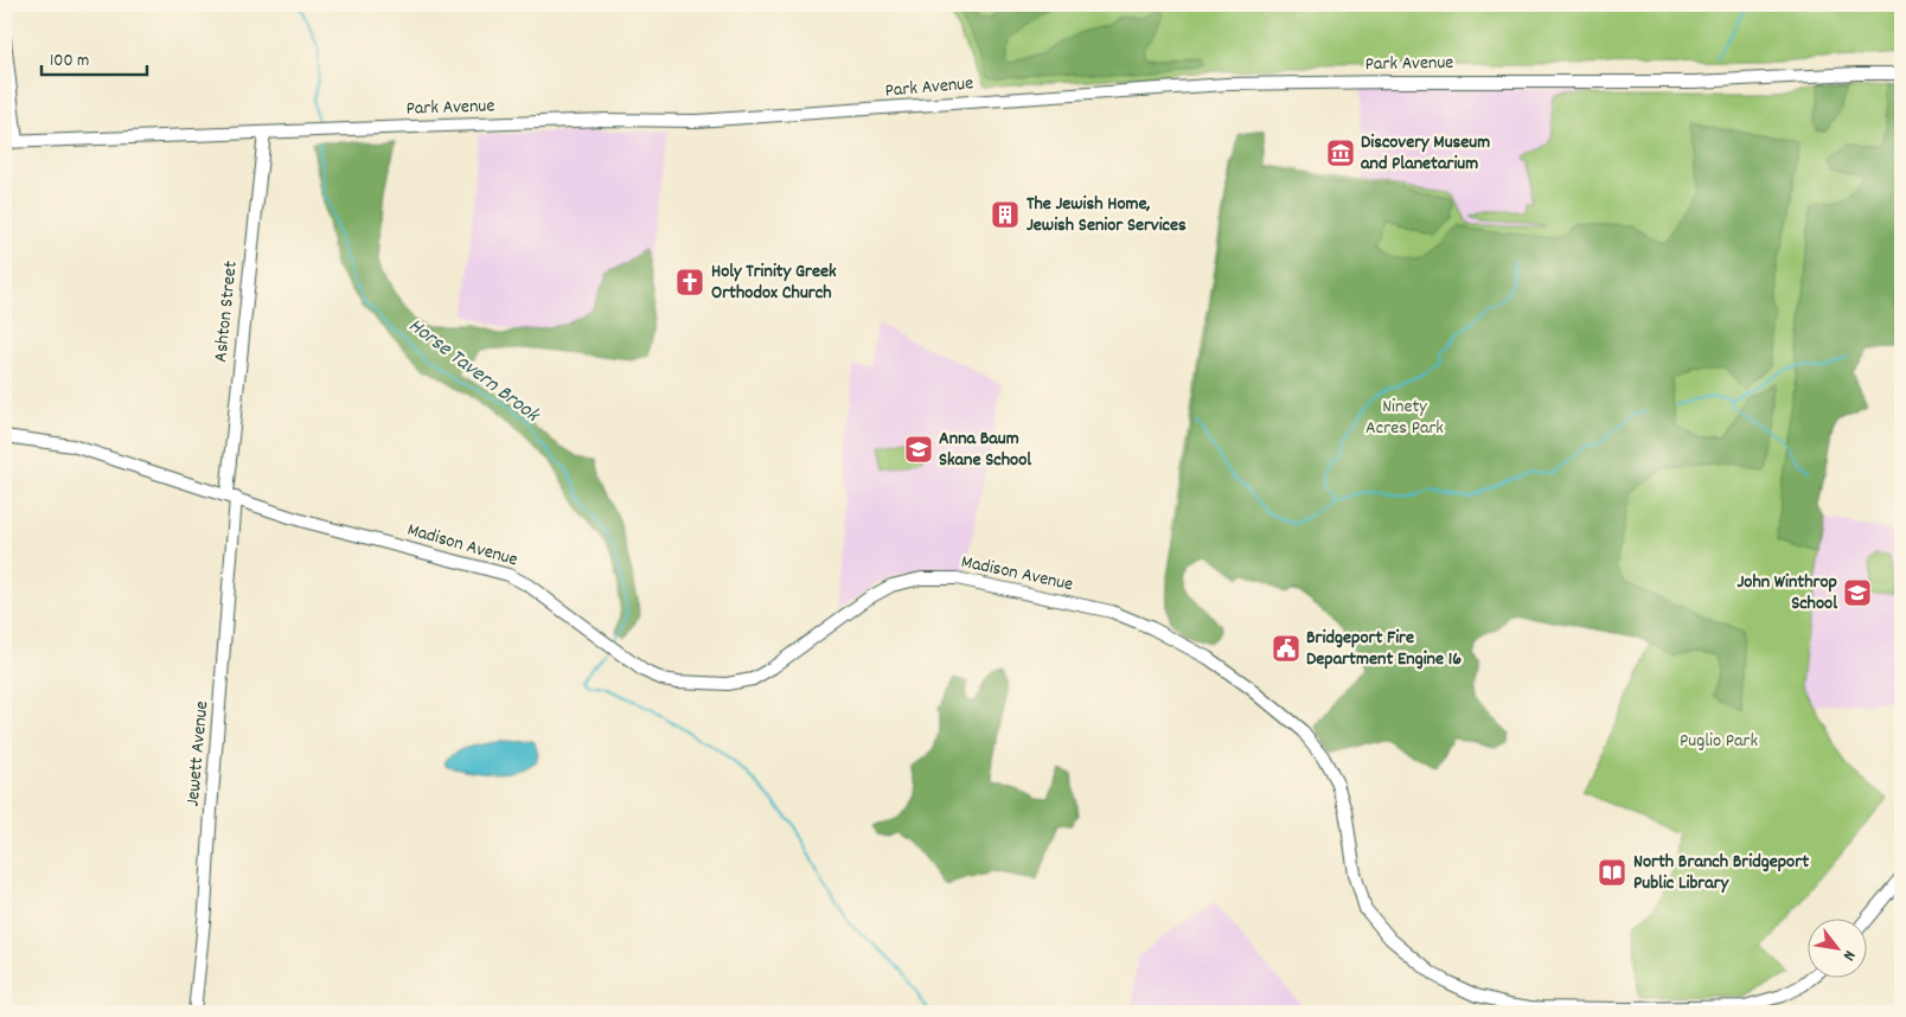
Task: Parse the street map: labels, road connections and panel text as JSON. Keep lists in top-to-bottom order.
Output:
{
  "streets": {
    "main road": [
      "Park Avenue",
      "Ashton Street",
      "Madison Avenue",
      "Jewett Avenue"
    ]
  },
  "crossings": [
    ["Park Avenue", "Ashton Street"],
    ["Ashton Street", "Madison Avenue"],
    ["Ashton Street", "Jewett Avenue"],
    ["Madison Avenue", "Jewett Avenue"]
  ],
  "water": ["Horse Tavern Brook"],
  "parks": ["Ninety Acres Park", "Puglio Park"],
  "places": {
    "museum": ["Discovery Museum and Planetarium"],
    "building": ["The Jewish Home, Jewish Senior Services"],
    "church": ["Holy Trinity Greek Orthodox Church"],
    "school or university": ["Anna Baum Skane School", "John Winthrop School"],
    "public building": ["Bridgeport Fire Department Engine 16"],
    "library": ["North Branch Bridgeport Public Library"]
  },
  "scale_bar": "100 m",
  "north": "bottom right"
}
